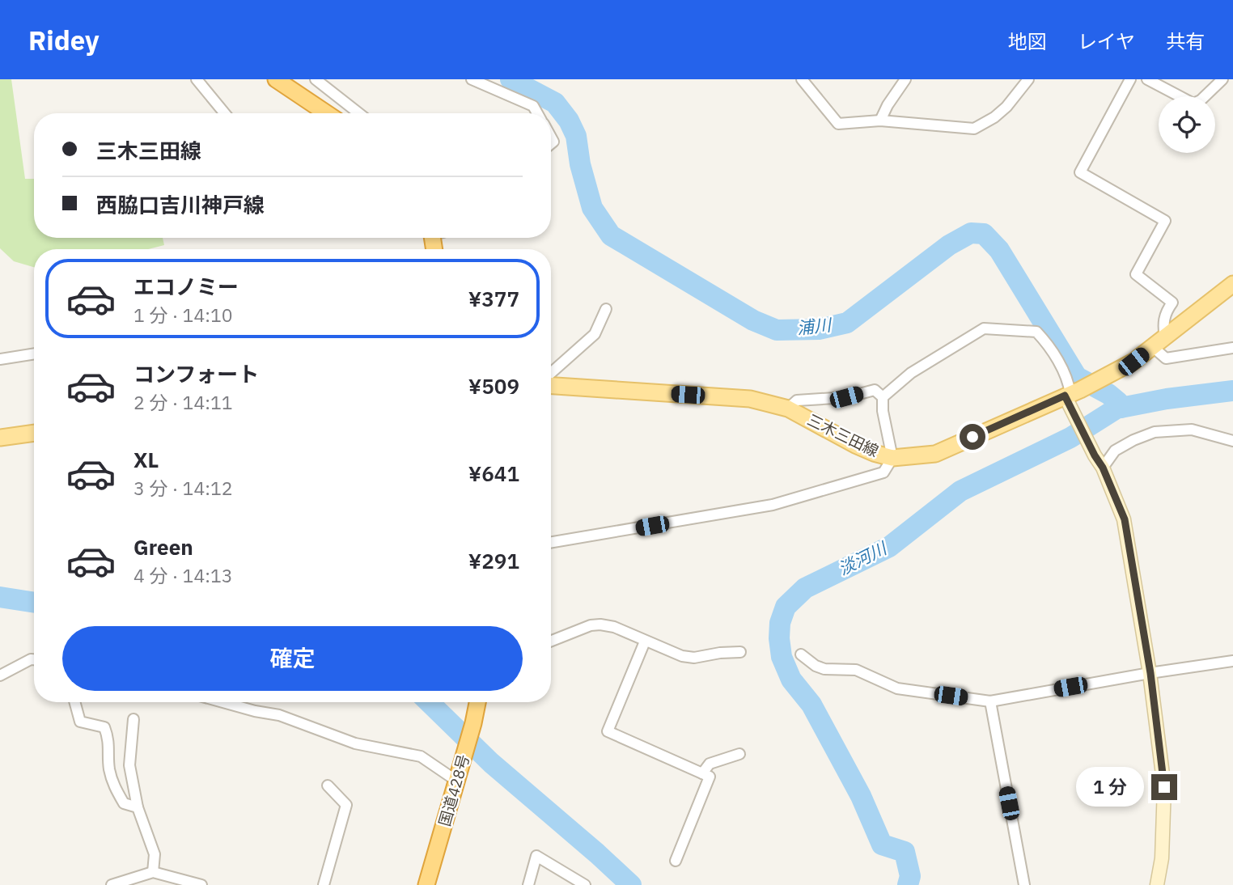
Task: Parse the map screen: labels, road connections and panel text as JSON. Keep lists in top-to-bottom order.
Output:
{
  "streets": {
    "highway": ["国道428号"],
    "main road": ["三木三田線"]
  },
  "water": ["浦川", "淡河川"],
  "page": {
    "header": "Ridey",
    "nav": ["地図", "レイヤ", "共有"],
    "banner": ["三木三田線", "西脇口吉川神戸線"],
    "list": [
      {
        "name": "エコノミー",
        "note": "1 分 · 14:10",
        "value": "¥377"
      },
      {
        "name": "コンフォート",
        "note": "2 分 · 14:11",
        "value": "¥509"
      },
      {
        "name": "XL",
        "note": "3 分 · 14:12",
        "value": "¥641"
      },
      {
        "name": "Green",
        "note": "4 分 · 14:13",
        "value": "¥291"
      }
    ],
    "buttons": "確定",
    "bubble": "1 分"
  }
}
